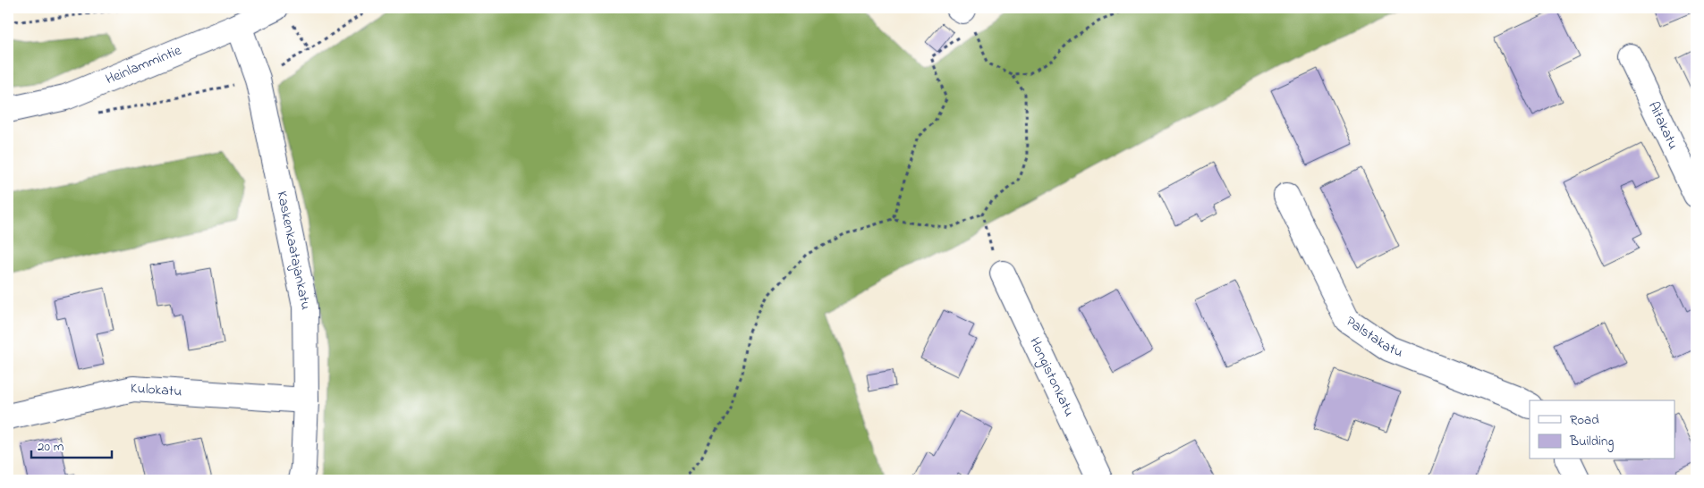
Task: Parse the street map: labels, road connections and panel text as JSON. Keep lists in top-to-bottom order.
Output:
{
  "streets": {
    "street": [
      "Heinlammintie",
      "Aitakatu",
      "Kaskenkaatajankatu",
      "Palstakatu",
      "Hongistonkatu",
      "Kulokatu"
    ]
  },
  "crossings": [
    ["Heinlammintie", "Kaskenkaatajankatu"],
    ["Kaskenkaatajankatu", "Kulokatu"]
  ],
  "legend": ["Road", "Building"],
  "scale_bar": "20 m"
}
